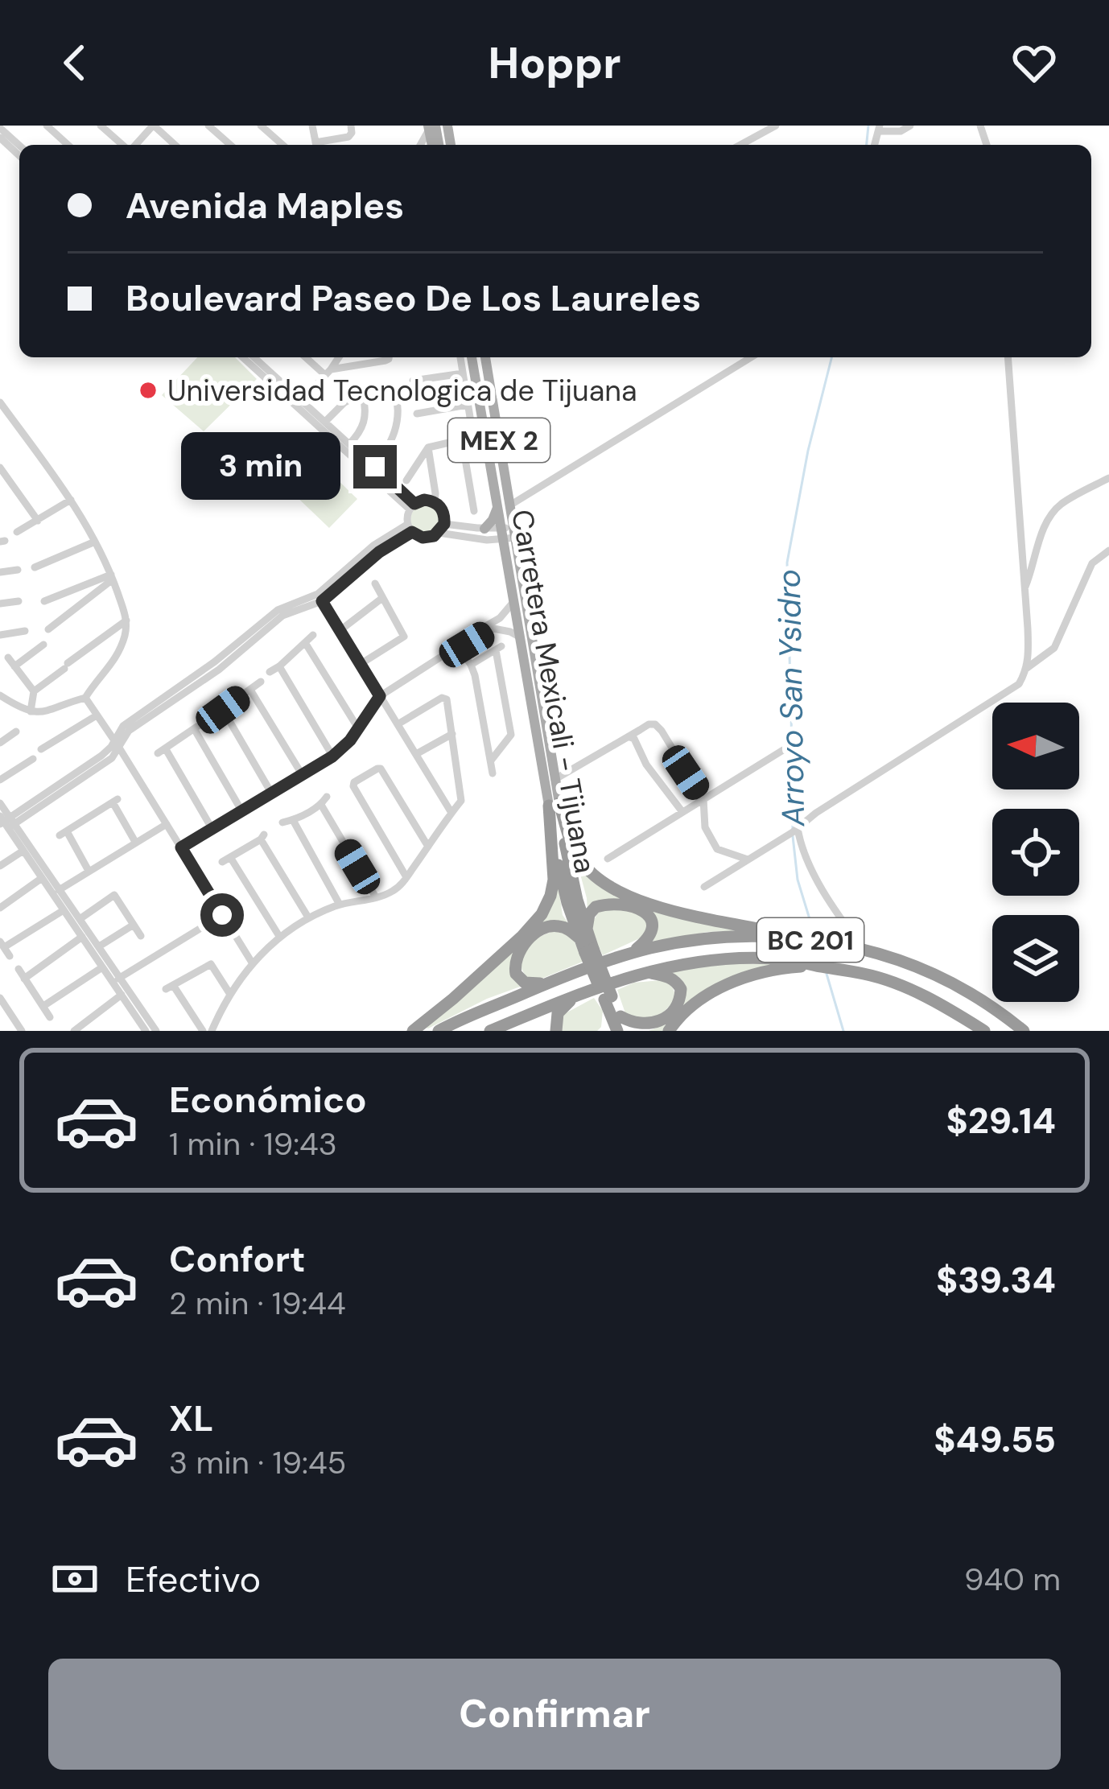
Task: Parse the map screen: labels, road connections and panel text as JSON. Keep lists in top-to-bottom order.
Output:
{
  "streets": {
    "highway": ["MEX 2", "Carretera Mexicali - Tijuana", "BC 201"]
  },
  "water": ["Arroyo San Ysidro"],
  "places": ["Universidad Tecnologica de Tijuana"],
  "north": "left",
  "page": {
    "header": "Hoppr",
    "banner": ["Avenida Maples", "Boulevard Paseo De Los Laureles"],
    "bubble": "3 min",
    "list": [
      {
        "name": "Económico",
        "note": "1 min · 19:43",
        "value": "$29.14"
      },
      {
        "name": "Confort",
        "note": "2 min · 19:44",
        "value": "$39.34"
      },
      {
        "name": "XL",
        "note": "3 min · 19:45",
        "value": "$49.55"
      }
    ],
    "pay": ["Efectivo", "940 m"],
    "buttons": "Confirmar"
  }
}
